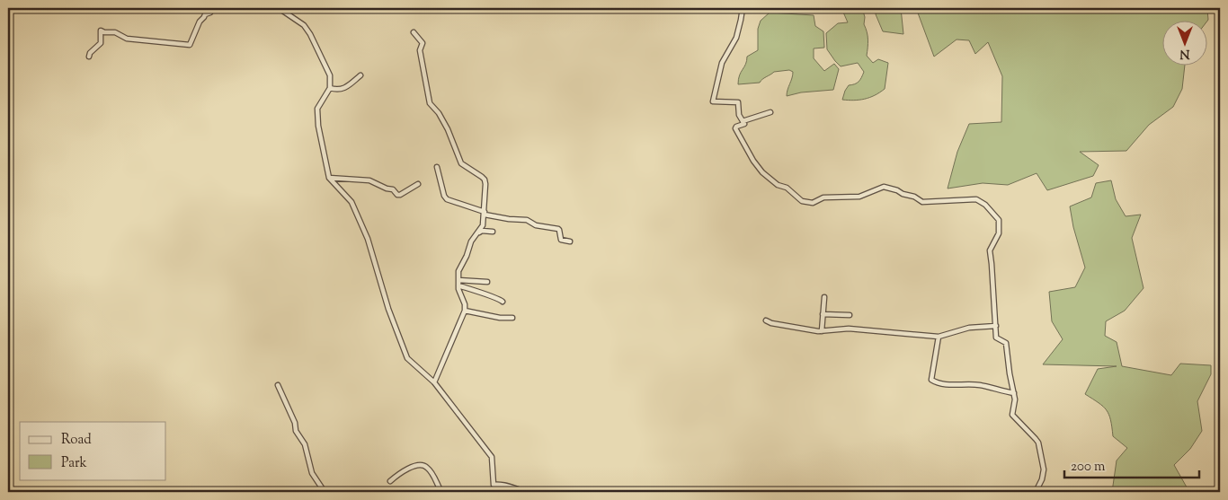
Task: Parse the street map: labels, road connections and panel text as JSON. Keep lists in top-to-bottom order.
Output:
{
  "legend": ["Road", "Park"],
  "scale_bar": "200 m",
  "north": "bottom"
}
